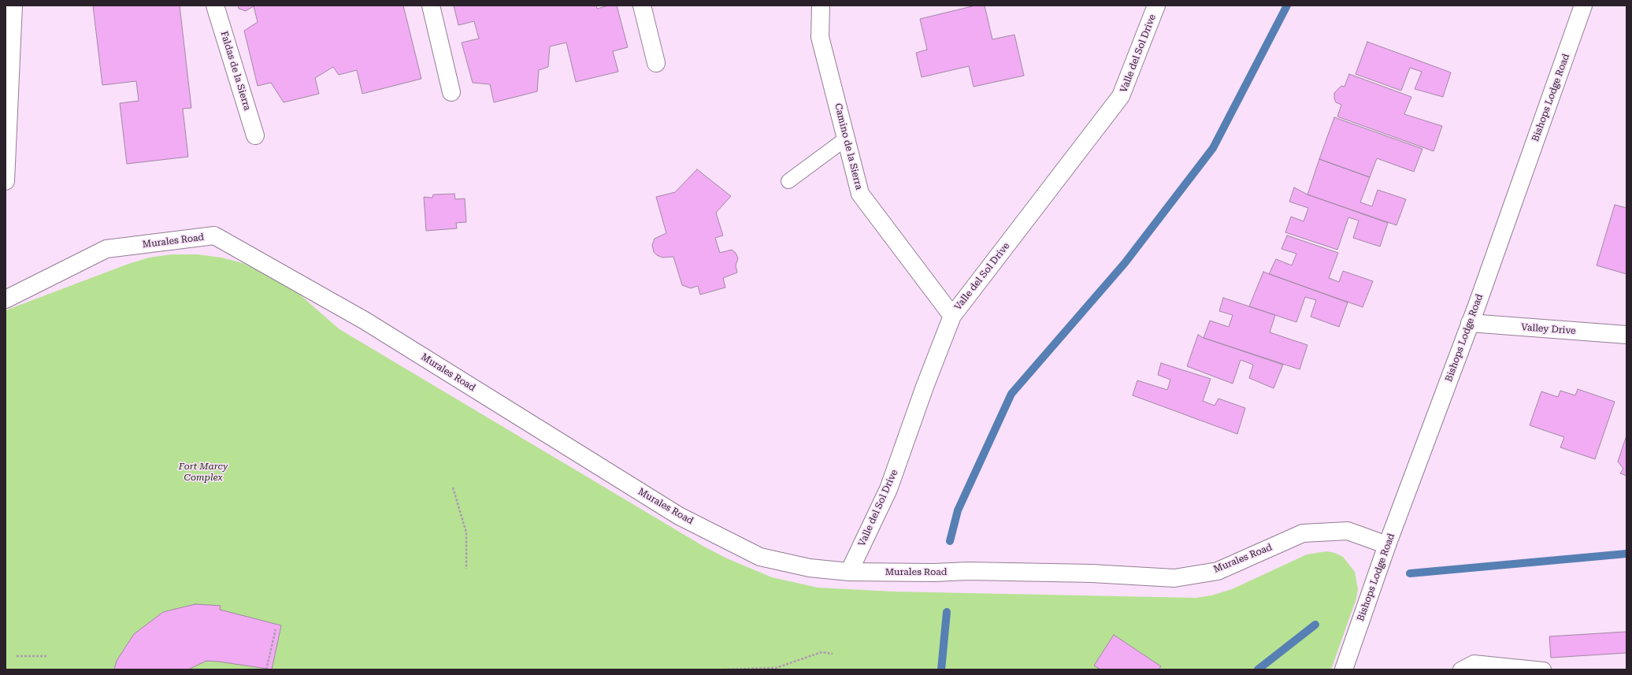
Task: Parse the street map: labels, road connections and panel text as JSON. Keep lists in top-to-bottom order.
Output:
{
  "streets": {
    "street": [
      "Valle del Sol Drive",
      "Faldas de la Sierra",
      "Bishops Lodge Road",
      "Camino de la Sierra",
      "Murales Road",
      "Valley Drive"
    ]
  },
  "crossings": [
    ["Valle del Sol Drive", "Camino de la Sierra"],
    ["Valle del Sol Drive", "Murales Road"],
    ["Bishops Lodge Road", "Murales Road"],
    ["Bishops Lodge Road", "Valley Drive"]
  ],
  "parks": ["Fort Marcy Complex"]
}
